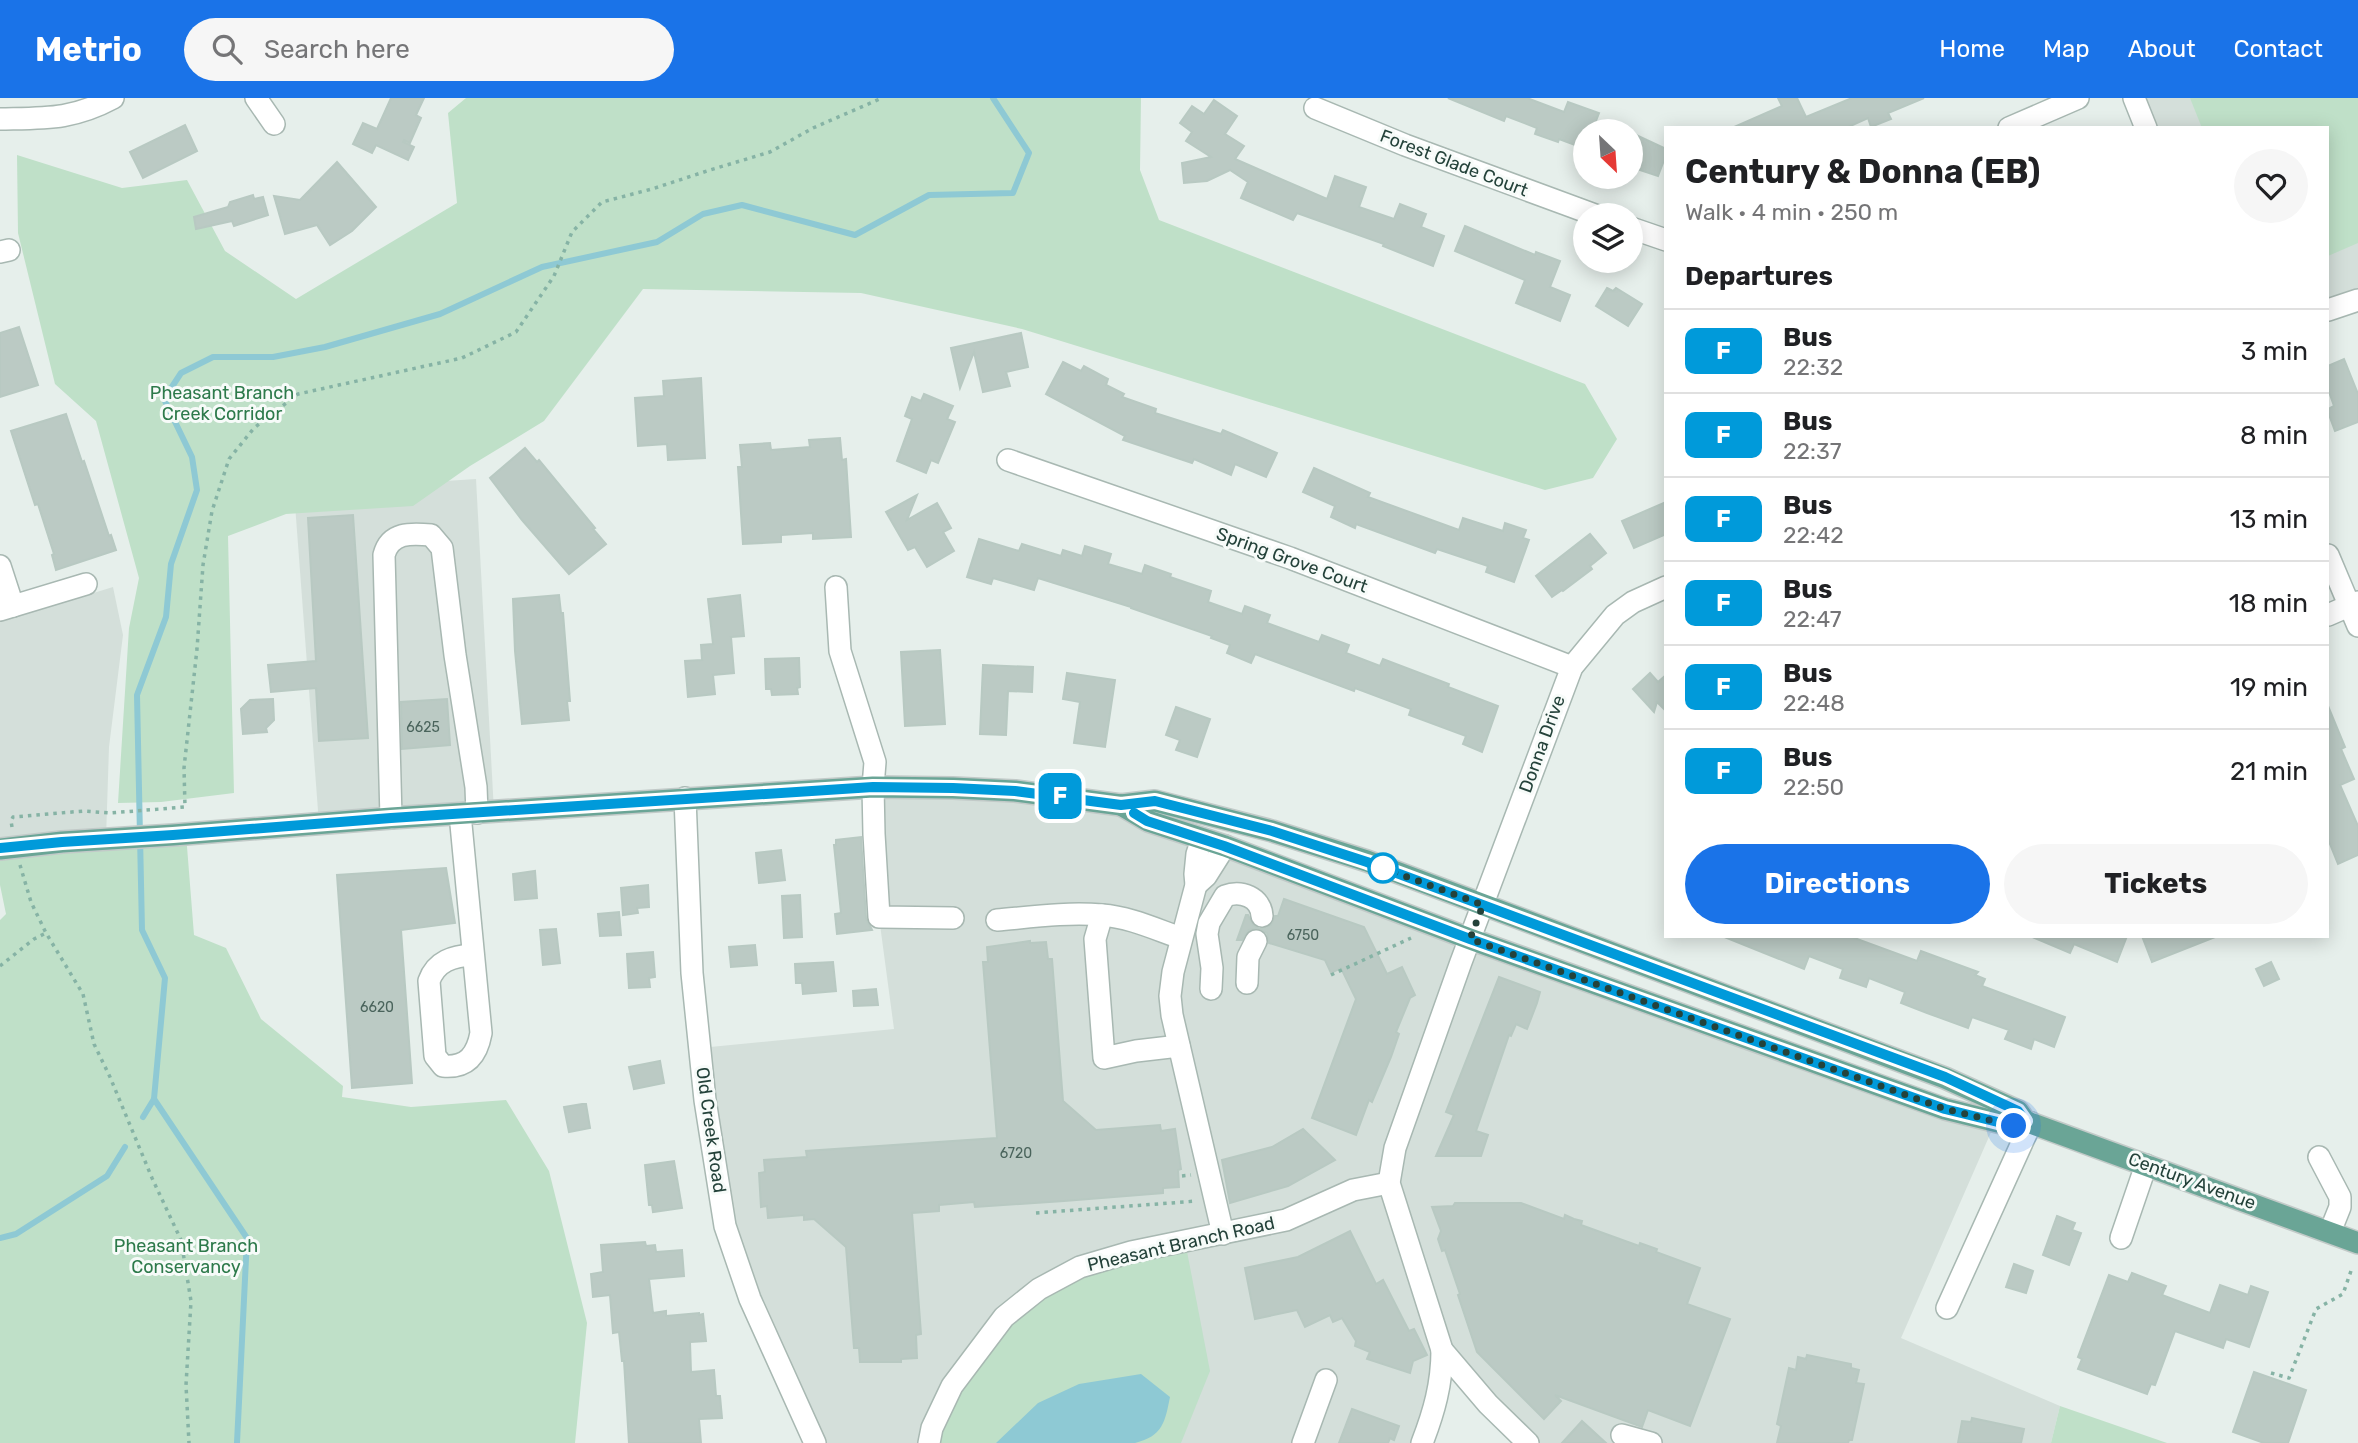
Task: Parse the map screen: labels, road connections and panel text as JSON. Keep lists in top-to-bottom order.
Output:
{
  "streets": {
    "main road": ["Century Avenue"],
    "street": [
      "Forest Glade Court",
      "Spring Grove Court",
      "Donna Drive",
      "Old Creek Road",
      "Pheasant Branch Road"
    ]
  },
  "crossings": [
    ["Spring Grove Court", "Donna Drive"],
    ["Donna Drive", "Century Avenue"],
    ["Donna Drive", "Pheasant Branch Road"],
    ["Old Creek Road", "Century Avenue"]
  ],
  "parks": ["Pheasant Branch Creek Corridor", "Pheasant Branch Conservancy"],
  "lines": ["bus line F"],
  "house_numbers": [
    "6625",
    "6750",
    "6620",
    "6720"
  ],
  "north": "bottom right",
  "page": {
    "header": "Metrio",
    "search": "Search here",
    "nav": [
      "Home",
      "Map",
      "About",
      "Contact"
    ],
    "on_map": "F",
    "heading": [
      ["Century & Donna (EB)", "Walk · 4 min · 250 m"],
      "Departures"
    ],
    "list": [
      {
        "mark": "F",
        "name": "Bus",
        "note": "22:32",
        "value": "3 min"
      },
      {
        "mark": "F",
        "name": "Bus",
        "note": "22:37",
        "value": "8 min"
      },
      {
        "mark": "F",
        "name": "Bus",
        "note": "22:42",
        "value": "13 min"
      },
      {
        "mark": "F",
        "name": "Bus",
        "note": "22:47",
        "value": "18 min"
      },
      {
        "mark": "F",
        "name": "Bus",
        "note": "22:48",
        "value": "19 min"
      },
      {
        "mark": "F",
        "name": "Bus",
        "note": "22:50",
        "value": "21 min"
      }
    ],
    "buttons": ["Directions", "Tickets"]
  }
}
